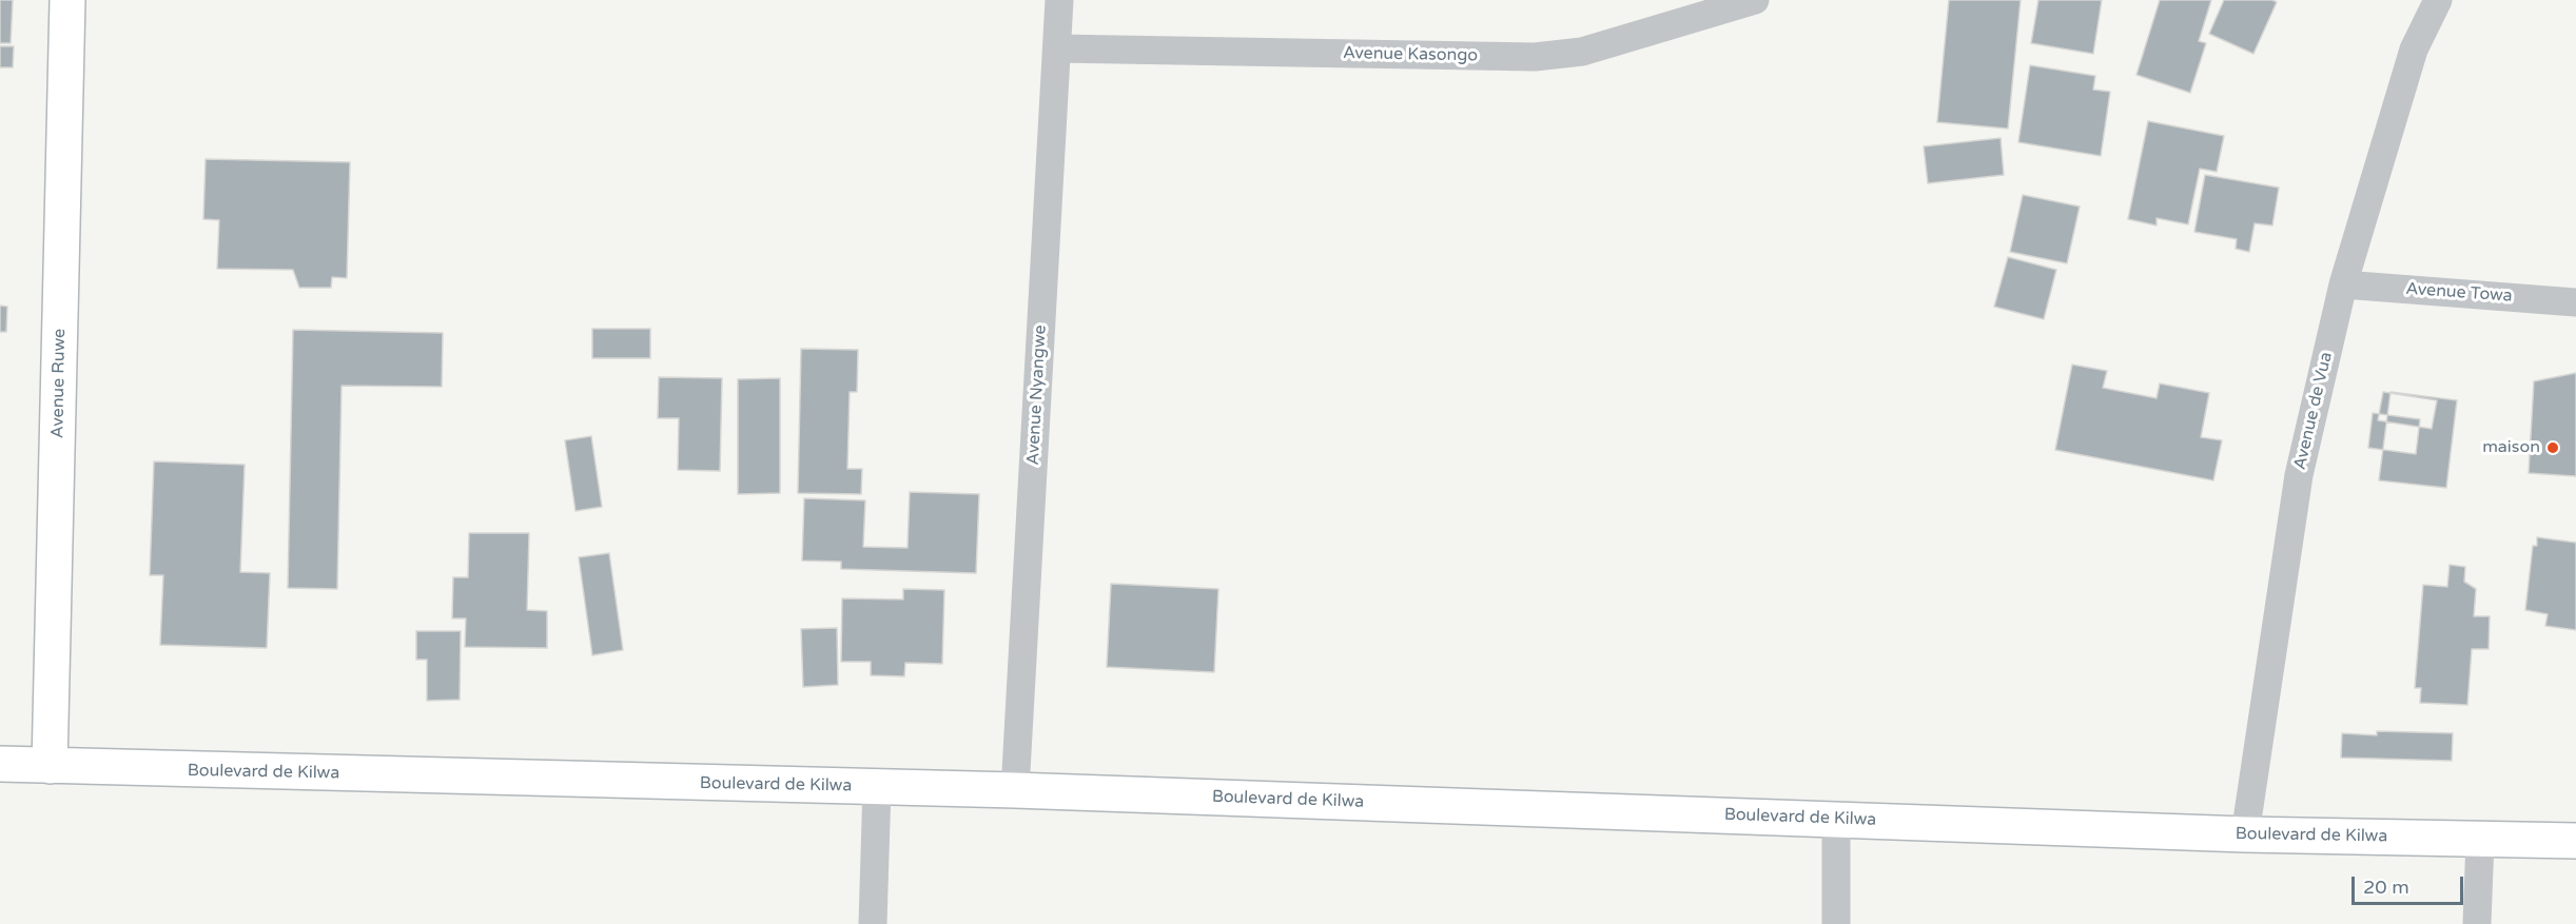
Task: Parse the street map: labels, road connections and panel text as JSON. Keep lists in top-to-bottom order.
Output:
{
  "streets": {
    "street": [
      "Avenue Kasongo",
      "Avenue Towa",
      "Avenue Ruwe",
      "Avenue Nyangwe",
      "Avenue de Vua",
      "Boulevard de Kilwa"
    ]
  },
  "crossings": [
    ["Avenue Kasongo", "Avenue Nyangwe"],
    ["Avenue Towa", "Avenue de Vua"],
    ["Avenue Ruwe", "Boulevard de Kilwa"],
    ["Avenue Nyangwe", "Boulevard de Kilwa"],
    ["Avenue de Vua", "Boulevard de Kilwa"]
  ],
  "places": ["maison"],
  "scale_bar": "20 m"
}
